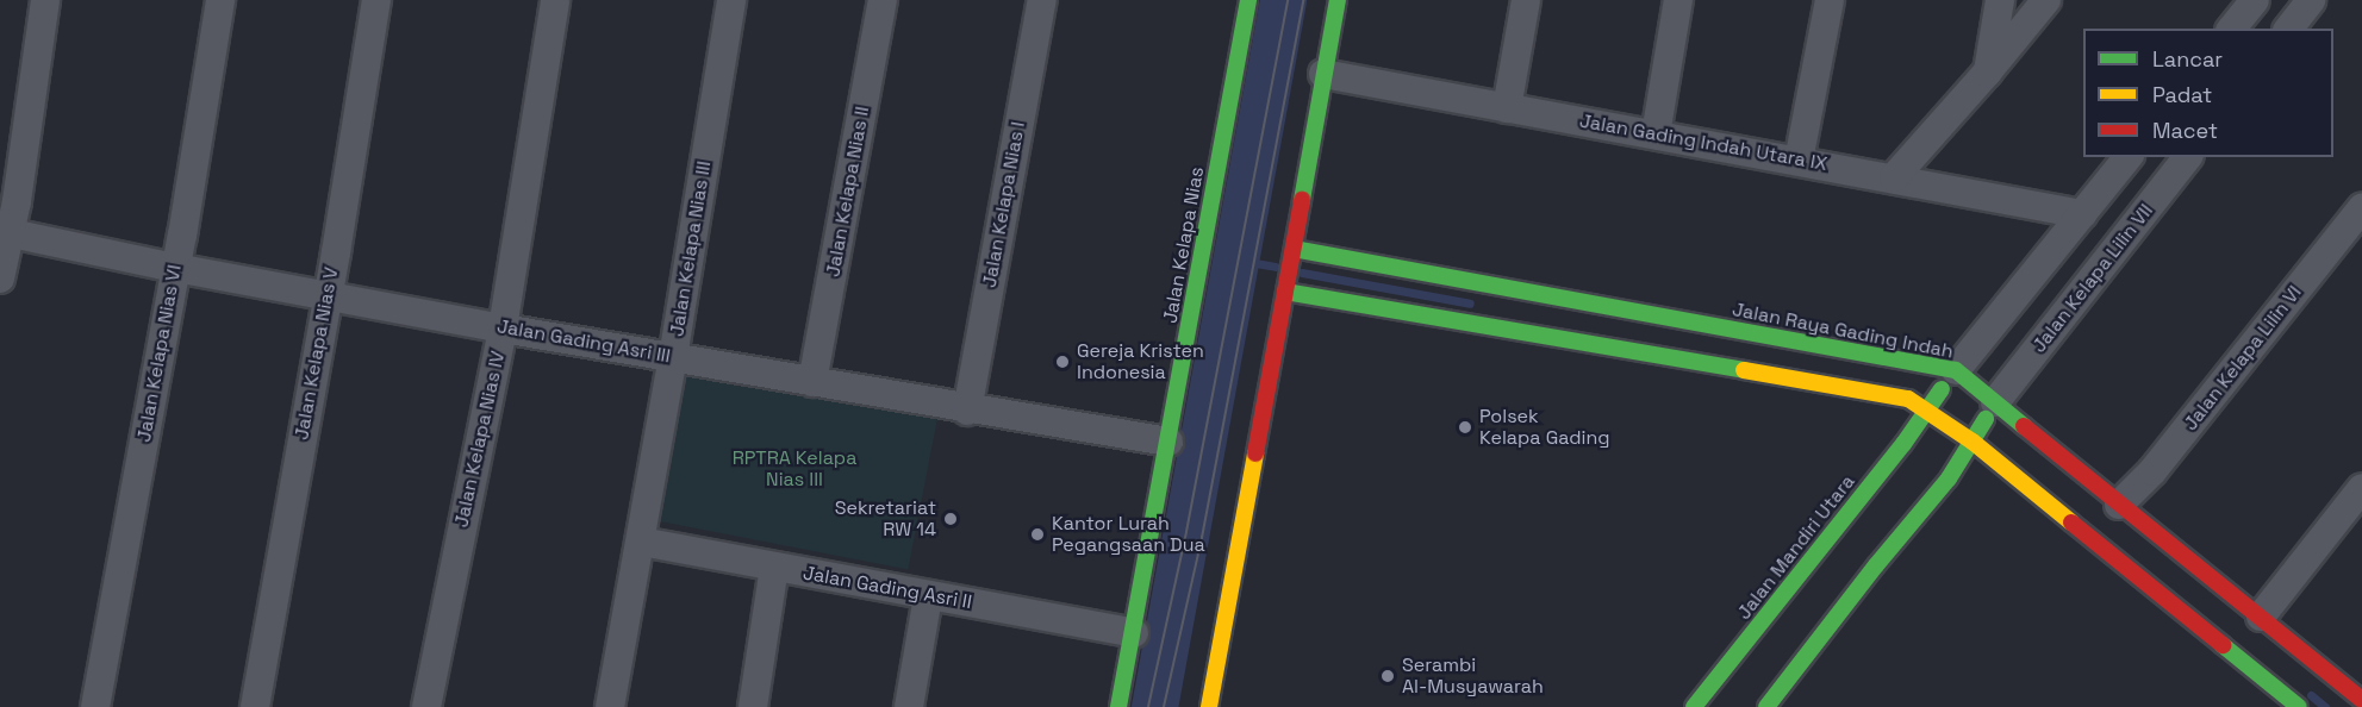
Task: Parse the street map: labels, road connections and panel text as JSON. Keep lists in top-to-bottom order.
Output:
{
  "streets": {
    "street": [
      "Jalan Gading Indah Utara IX",
      "Jalan Kelapa Nias II",
      "Jalan Kelapa Nias I",
      "Jalan Kelapa Nias",
      "Jalan Kelapa Nias III",
      "Jalan Kelapa Lilin VII",
      "Jalan Raya Gading Indah",
      "Jalan Gading Asri III",
      "Jalan Kelapa Nias VI",
      "Jalan Kelapa Nias V",
      "Jalan Kelapa Lilin VI",
      "Jalan Kelapa Nias IV",
      "Jalan Mandiri Utara",
      "Jalan Gading Asri II"
    ]
  },
  "crossings": [
    ["Jalan Kelapa Nias II", "Jalan Gading Asri III"],
    ["Jalan Kelapa Nias I", "Jalan Gading Asri III"],
    ["Jalan Kelapa Nias", "Jalan Gading Asri III"],
    ["Jalan Kelapa Nias", "Jalan Gading Asri II"],
    ["Jalan Kelapa Nias III", "Jalan Gading Asri III"],
    ["Jalan Kelapa Nias III", "Jalan Gading Asri II"],
    ["Jalan Kelapa Lilin VII", "Jalan Raya Gading Indah"],
    ["Jalan Raya Gading Indah", "Jalan Kelapa Lilin VI"],
    ["Jalan Raya Gading Indah", "Jalan Mandiri Utara"],
    ["Jalan Gading Asri III", "Jalan Kelapa Nias VI"],
    ["Jalan Gading Asri III", "Jalan Kelapa Nias V"],
    ["Jalan Gading Asri III", "Jalan Kelapa Nias IV"]
  ],
  "parks": ["RPTRA Kelapa Nias III"],
  "places": [
    "Gereja Kristen Indonesia",
    "Polsek Kelapa Gading",
    "Sekretariat RW 14",
    "Kantor Lurah Pegangsaan Dua",
    "Serambi Al-Musyawarah"
  ],
  "legend": ["Lancar", "Padat", "Macet"]
}
